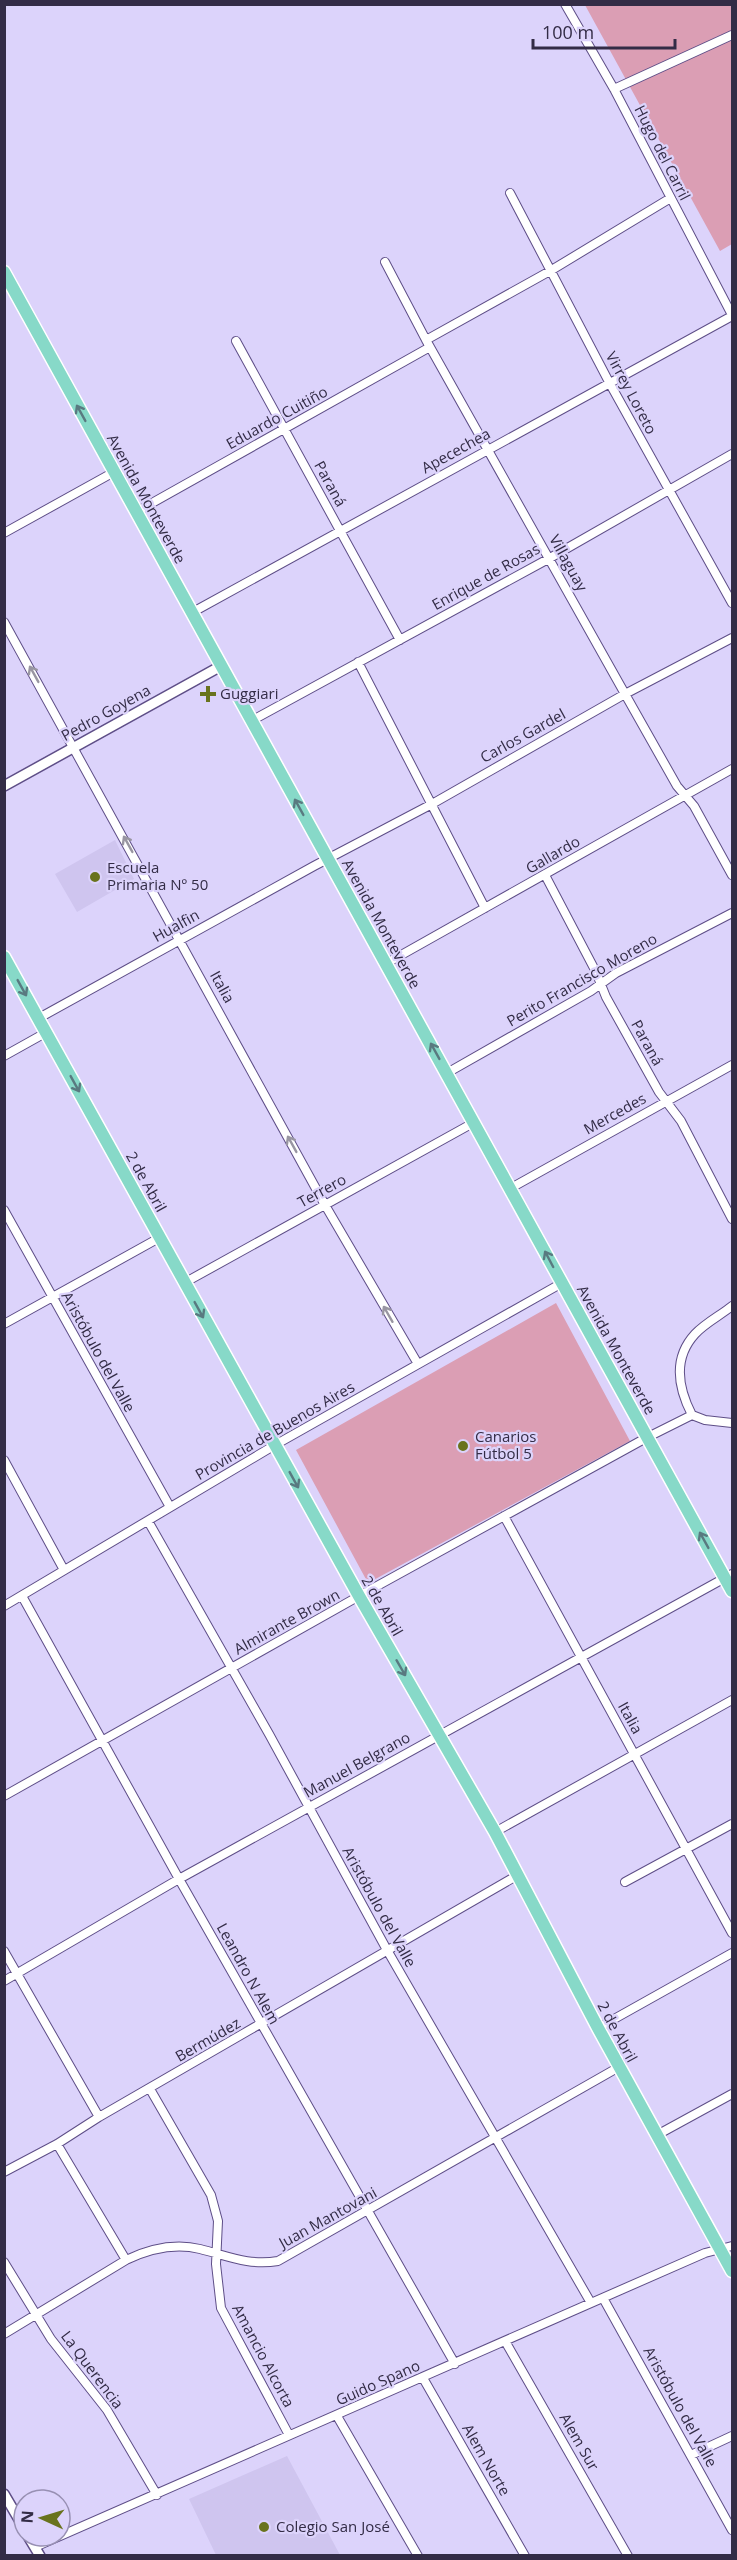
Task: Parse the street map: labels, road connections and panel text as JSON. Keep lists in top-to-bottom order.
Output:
{
  "streets": {
    "main road": ["Avenida Monteverde", "2 de Abril"],
    "street": [
      "Hugo del Carril",
      "Virrey Loreto",
      "Eduardo Cuitiño",
      "Apecechea",
      "Paraná",
      "Villaguay",
      "Enrique de Rosas",
      "Pedro Goyena",
      "Carlos Gardel",
      "Gallardo",
      "Hualfin",
      "Perito Francisco Moreno",
      "Italia",
      "Mercedes",
      "Terrero",
      "Aristóbulo del Valle",
      "Provincia de Buenos Aires",
      "Almirante Brown",
      "Manuel Belgrano",
      "Leandro N Alem",
      "Bermúdez",
      "Juan Mantovani",
      "Amancio Alcorta",
      "La Querencia",
      "Guido Spano",
      "Alem Sur",
      "Alem Norte"
    ]
  },
  "crossings": [
    ["Hugo del Carril", "Eduardo Cuitiño"],
    ["Hugo del Carril", "Apecechea"],
    ["Virrey Loreto", "Eduardo Cuitiño"],
    ["Virrey Loreto", "Apecechea"],
    ["Virrey Loreto", "Enrique de Rosas"],
    ["Eduardo Cuitiño", "Paraná"],
    ["Eduardo Cuitiño", "Avenida Monteverde"],
    ["Eduardo Cuitiño", "Villaguay"],
    ["Apecechea", "Paraná"],
    ["Apecechea", "Avenida Monteverde"],
    ["Apecechea", "Villaguay"],
    ["Paraná", "Enrique de Rosas"],
    ["Paraná", "Gallardo"],
    ["Paraná", "Perito Francisco Moreno"],
    ["Paraná", "Mercedes"],
    ["Avenida Monteverde", "Enrique de Rosas"],
    ["Avenida Monteverde", "Pedro Goyena"],
    ["Avenida Monteverde", "Carlos Gardel"],
    ["Avenida Monteverde", "Gallardo"],
    ["Avenida Monteverde", "Hualfin"],
    ["Avenida Monteverde", "Perito Francisco Moreno"],
    ["Avenida Monteverde", "Mercedes"],
    ["Avenida Monteverde", "Terrero"],
    ["Avenida Monteverde", "Provincia de Buenos Aires"],
    ["Avenida Monteverde", "Almirante Brown"],
    ["Avenida Monteverde", "Manuel Belgrano"],
    ["Villaguay", "Enrique de Rosas"],
    ["Villaguay", "Carlos Gardel"],
    ["Villaguay", "Gallardo"],
    ["Pedro Goyena", "Italia"],
    ["Carlos Gardel", "Hualfin"],
    ["Hualfin", "Italia"],
    ["Hualfin", "2 de Abril"],
    ["Italia", "Terrero"],
    ["Italia", "Provincia de Buenos Aires"],
    ["Italia", "Almirante Brown"],
    ["Italia", "Manuel Belgrano"],
    ["2 de Abril", "Terrero"],
    ["2 de Abril", "Provincia de Buenos Aires"],
    ["2 de Abril", "Almirante Brown"],
    ["2 de Abril", "Manuel Belgrano"],
    ["2 de Abril", "Bermúdez"],
    ["2 de Abril", "Juan Mantovani"],
    ["2 de Abril", "Guido Spano"],
    ["Aristóbulo del Valle", "Provincia de Buenos Aires"],
    ["Aristóbulo del Valle", "Almirante Brown"],
    ["Aristóbulo del Valle", "Manuel Belgrano"],
    ["Aristóbulo del Valle", "Bermúdez"],
    ["Aristóbulo del Valle", "Juan Mantovani"],
    ["Aristóbulo del Valle", "Guido Spano"],
    ["Provincia de Buenos Aires", "Leandro N Alem"],
    ["Almirante Brown", "Leandro N Alem"],
    ["Manuel Belgrano", "Leandro N Alem"],
    ["Leandro N Alem", "Bermúdez"],
    ["Leandro N Alem", "Juan Mantovani"],
    ["Leandro N Alem", "Guido Spano"],
    ["Bermúdez", "Amancio Alcorta"],
    ["Juan Mantovani", "Amancio Alcorta"],
    ["Juan Mantovani", "La Querencia"],
    ["Amancio Alcorta", "Guido Spano"],
    ["La Querencia", "Guido Spano"],
    ["Guido Spano", "Alem Sur"],
    ["Guido Spano", "Alem Norte"]
  ],
  "one_way": ["Avenida Monteverde", "Italia", "2 de Abril"],
  "places": {
    "health": ["Guggiari"],
    "other": ["Escuela Primaria Nº 50", "Canarios Fútbol 5", "Colegio San José"]
  },
  "scale_bar": "100 m",
  "north": "left"
}
